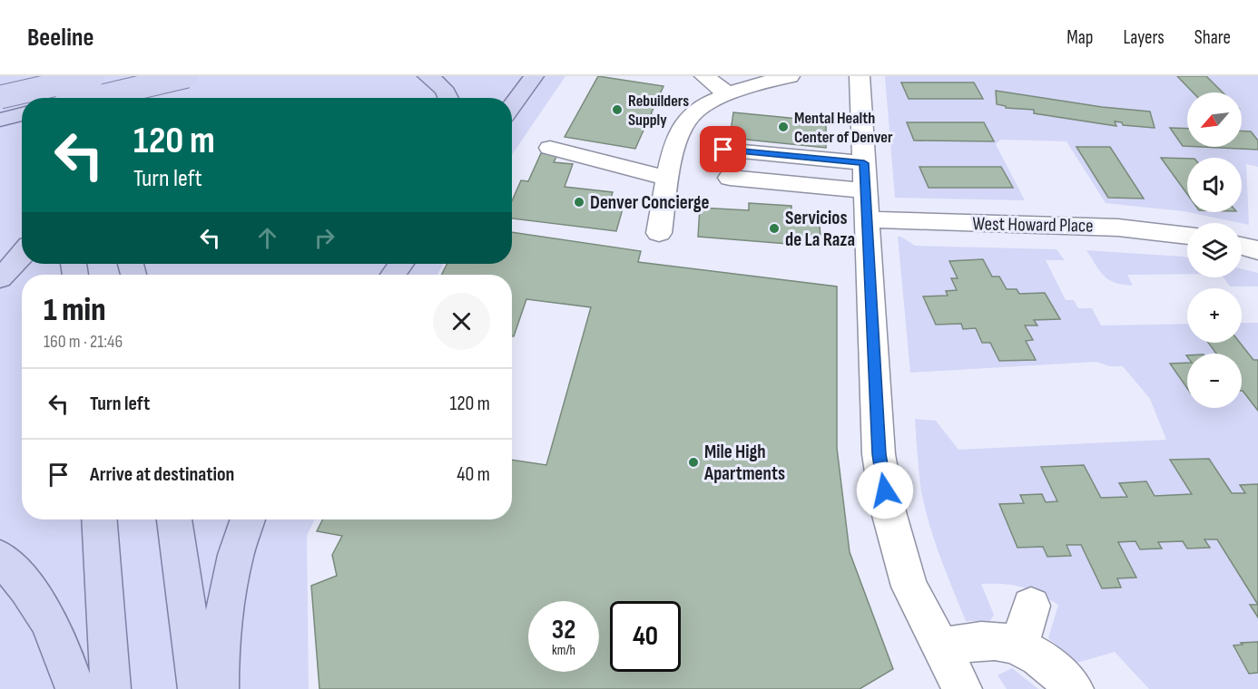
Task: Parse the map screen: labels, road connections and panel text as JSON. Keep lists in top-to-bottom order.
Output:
{
  "streets": {
    "street": ["West Howard Place"]
  },
  "places": [
    "Rebuilders Supply",
    "Mental Health Center of Denver",
    "Denver Concierge",
    "Servicios de La Raza",
    "Mile High Apartments"
  ],
  "north": "bottom left",
  "page": {
    "header": "Beeline",
    "nav": ["Map", "Layers", "Share"],
    "map_buttons": ["+", "−"],
    "turn": ["120 m", "Turn left"],
    "heading": ["1 min", "160 m · 21:46"],
    "list": [
      {
        "name": "Turn left",
        "value": "120 m"
      },
      {
        "name": "Arrive at destination",
        "value": "40 m"
      }
    ],
    "speed": "32 km/h",
    "limit": "40"
  }
}
